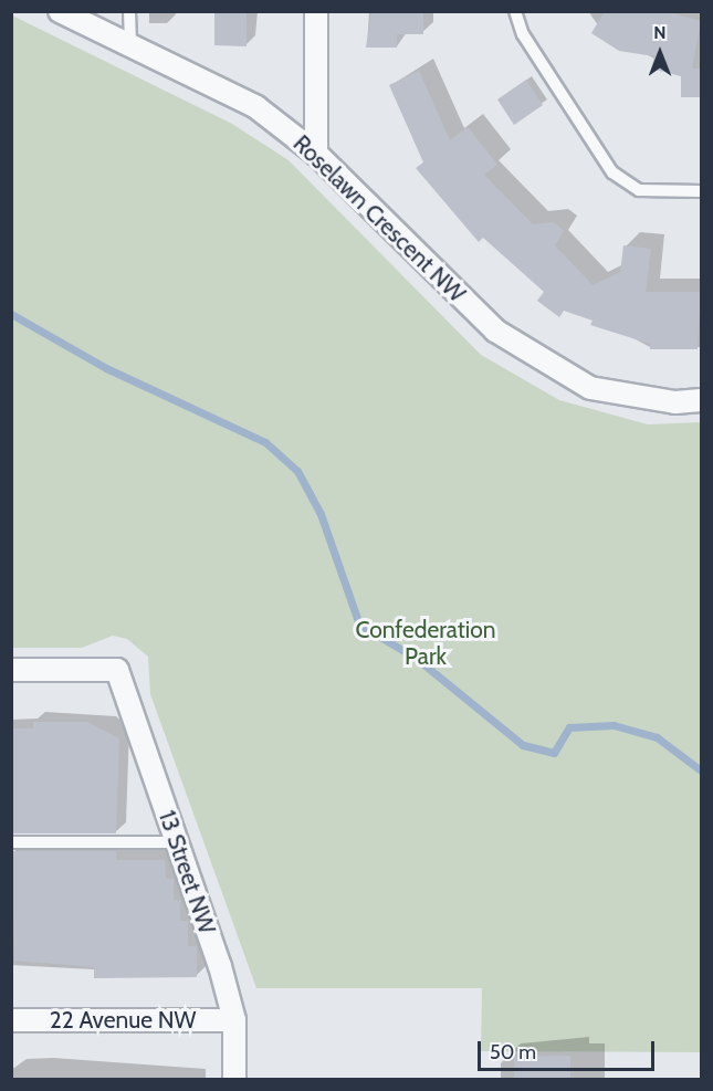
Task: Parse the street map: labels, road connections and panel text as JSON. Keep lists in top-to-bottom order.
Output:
{
  "streets": {
    "street": ["Roselawn Crescent NW", "13 Street NW", "22 Avenue NW"]
  },
  "crossings": [
    ["13 Street NW", "22 Avenue NW"]
  ],
  "parks": ["Confederation Park"],
  "scale_bar": "50 m",
  "north": "top"
}
